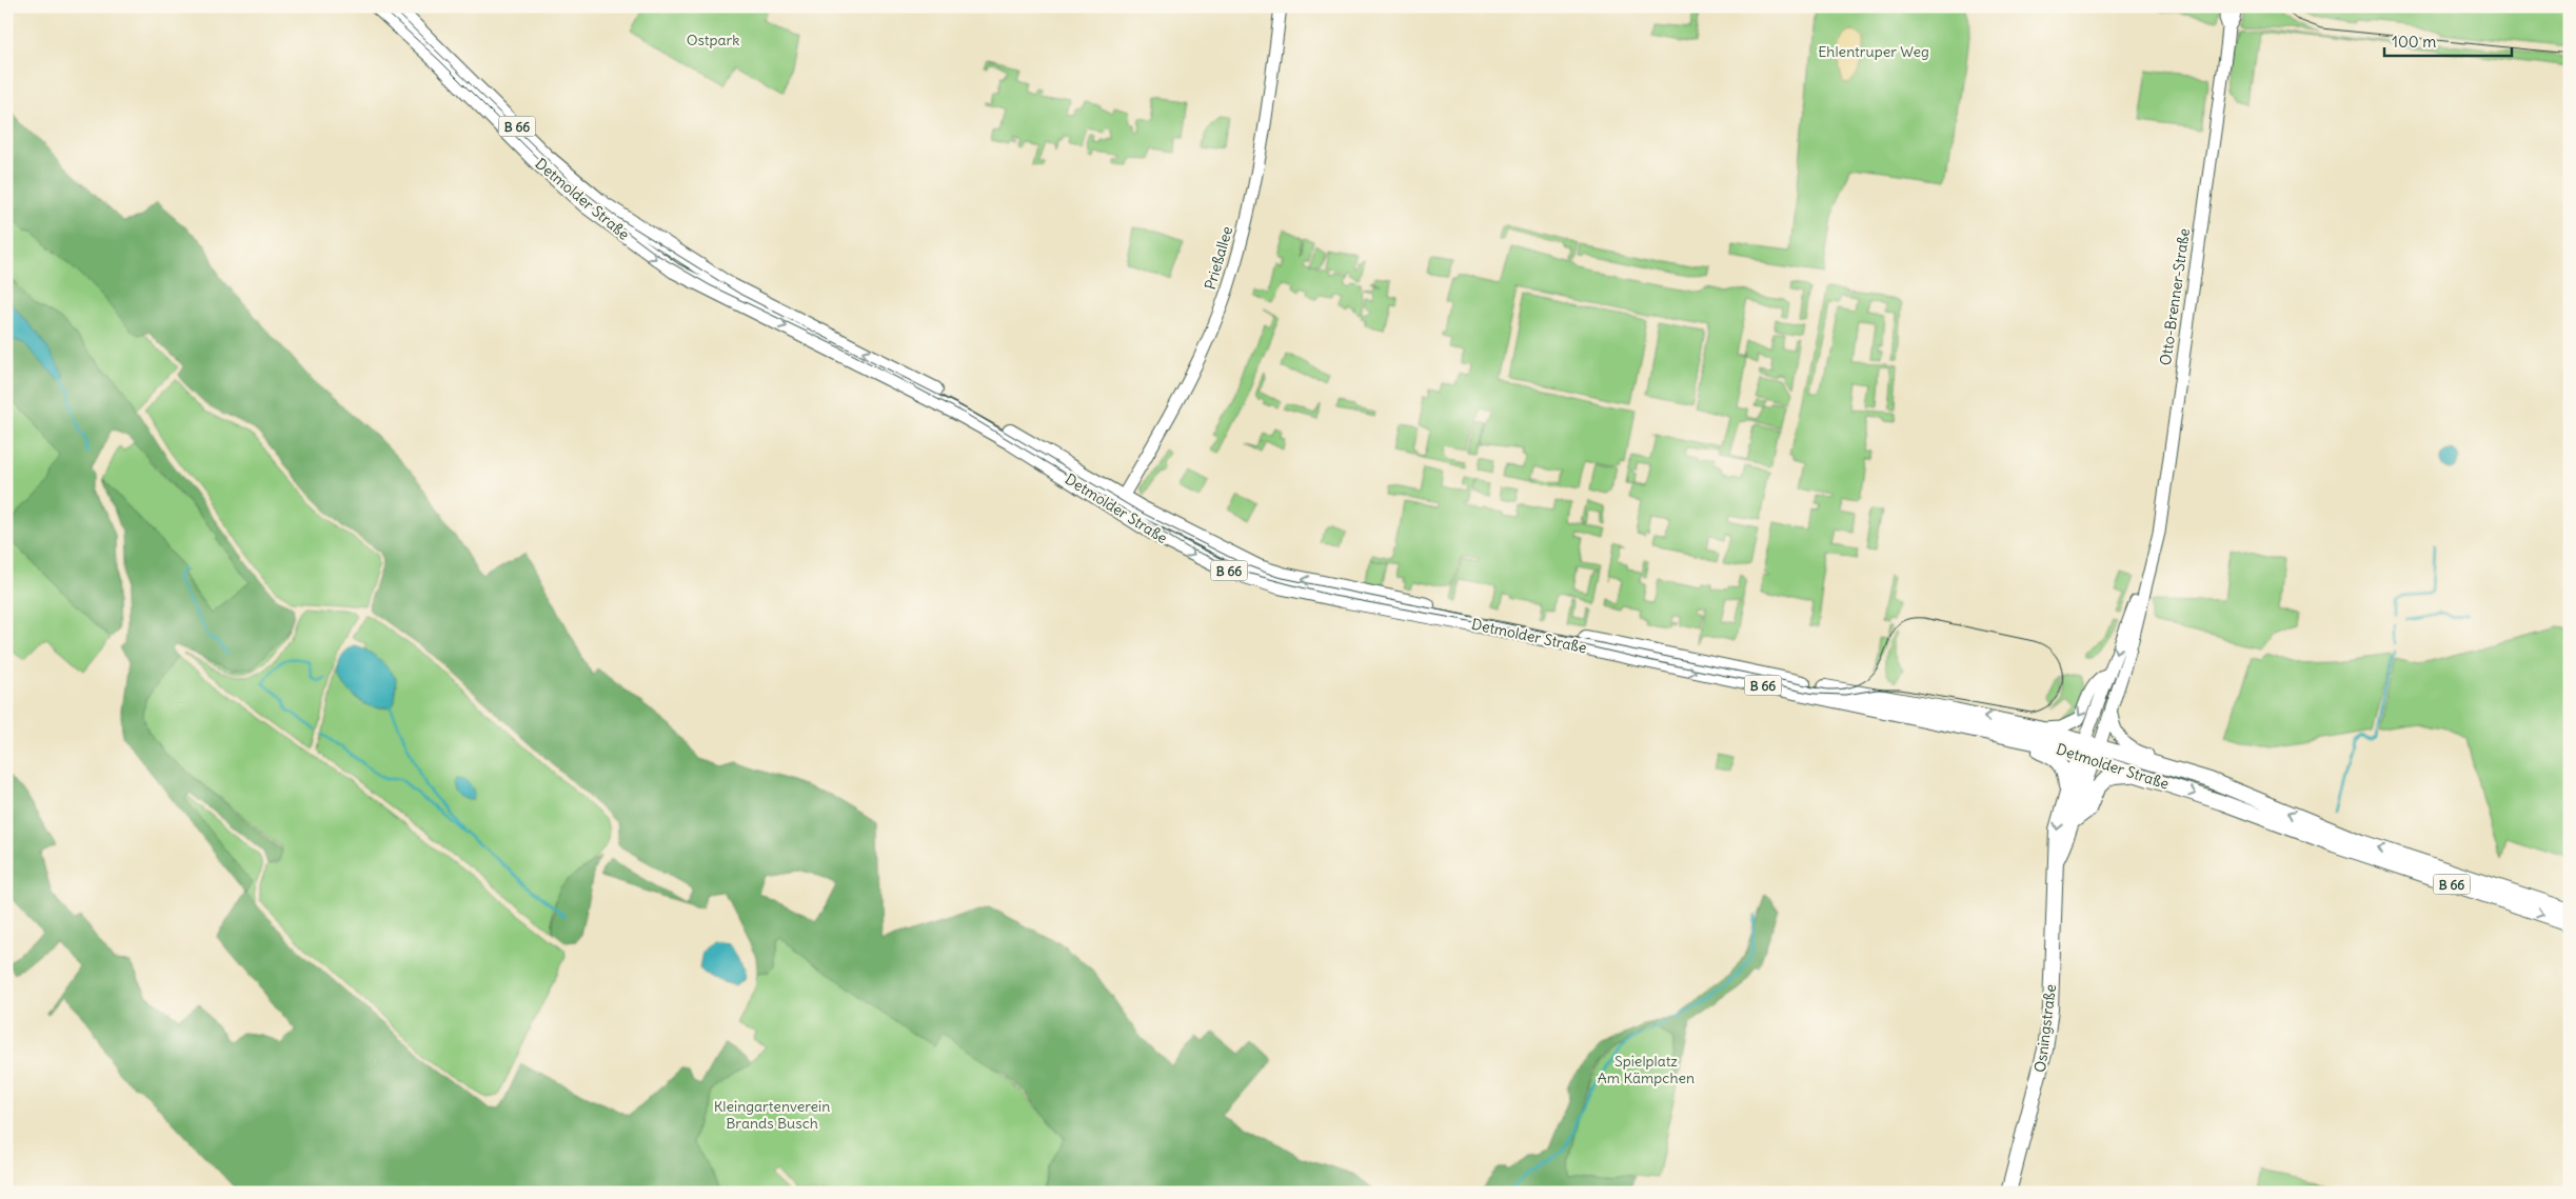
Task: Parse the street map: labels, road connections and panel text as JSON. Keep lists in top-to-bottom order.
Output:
{
  "streets": {
    "main road": ["B 66", "Detmolder Straße", "Osningstraße"],
    "street": ["Prießallee", "Otto-Brenner-Straße"]
  },
  "crossings": [
    ["B 66", "Detmolder Straße"],
    ["B 66", "Otto-Brenner-Straße"],
    ["Detmolder Straße", "Prießallee"],
    ["Detmolder Straße", "Otto-Brenner-Straße"],
    ["Detmolder Straße", "Osningstraße"],
    ["Otto-Brenner-Straße", "Osningstraße"]
  ],
  "parks": [
    "Ostpark",
    "Ehlentruper Weg",
    "Spielplatz Am Kämpchen",
    "Kleingartenverein Brands Busch"
  ],
  "scale_bar": "100 m"
}
